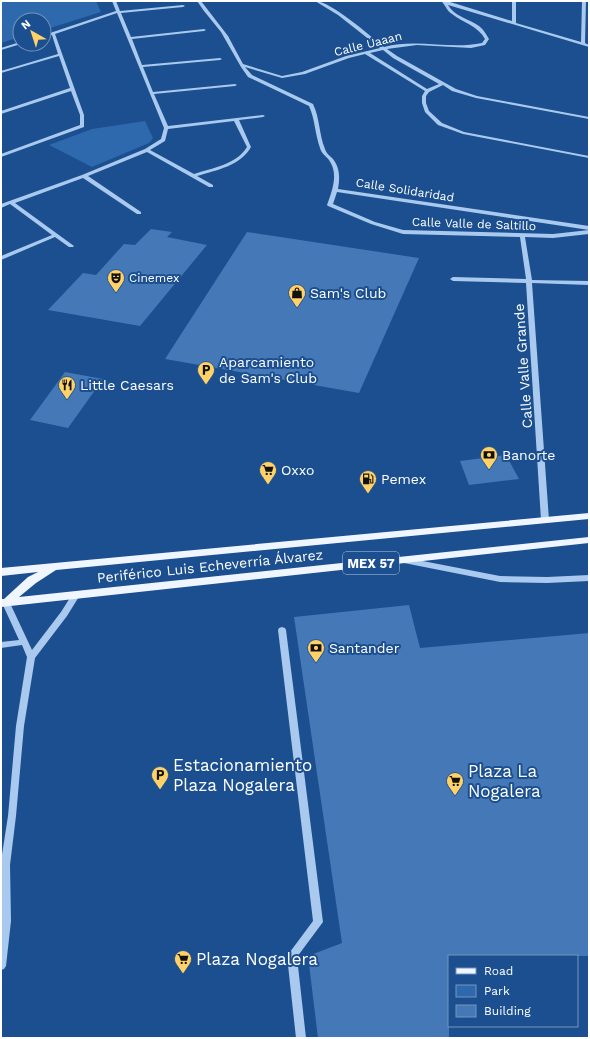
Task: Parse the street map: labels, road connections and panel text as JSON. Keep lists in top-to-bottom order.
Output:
{
  "streets": {
    "main road": ["MEX 57", "Periférico Luis Echeverría Álvarez"],
    "street": [
      "Calle Uaaan",
      "Calle Solidaridad",
      "Calle Valle de Saltillo",
      "Calle Valle Grande"
    ]
  },
  "crossings": [
    ["Calle Uaaan", "Calle Solidaridad"],
    ["Calle Solidaridad", "Calle Valle de Saltillo"],
    ["Calle Valle de Saltillo", "Calle Valle Grande"],
    ["Calle Valle Grande", "Periférico Luis Echeverría Álvarez"]
  ],
  "places": {
    "theatre": ["Cinemex"],
    "shop": ["Sam's Club"],
    "parking": ["Aparcamiento de Sam's Club", "Estacionamiento Plaza Nogalera"],
    "restaurant": ["Little Caesars"],
    "bank": ["Banorte", "Santander"],
    "supermarket": ["Oxxo", "Plaza La Nogalera", "Plaza Nogalera"],
    "fuel station": ["Pemex"]
  },
  "legend": ["Road", "Park", "Building"],
  "north": "top left"
}
